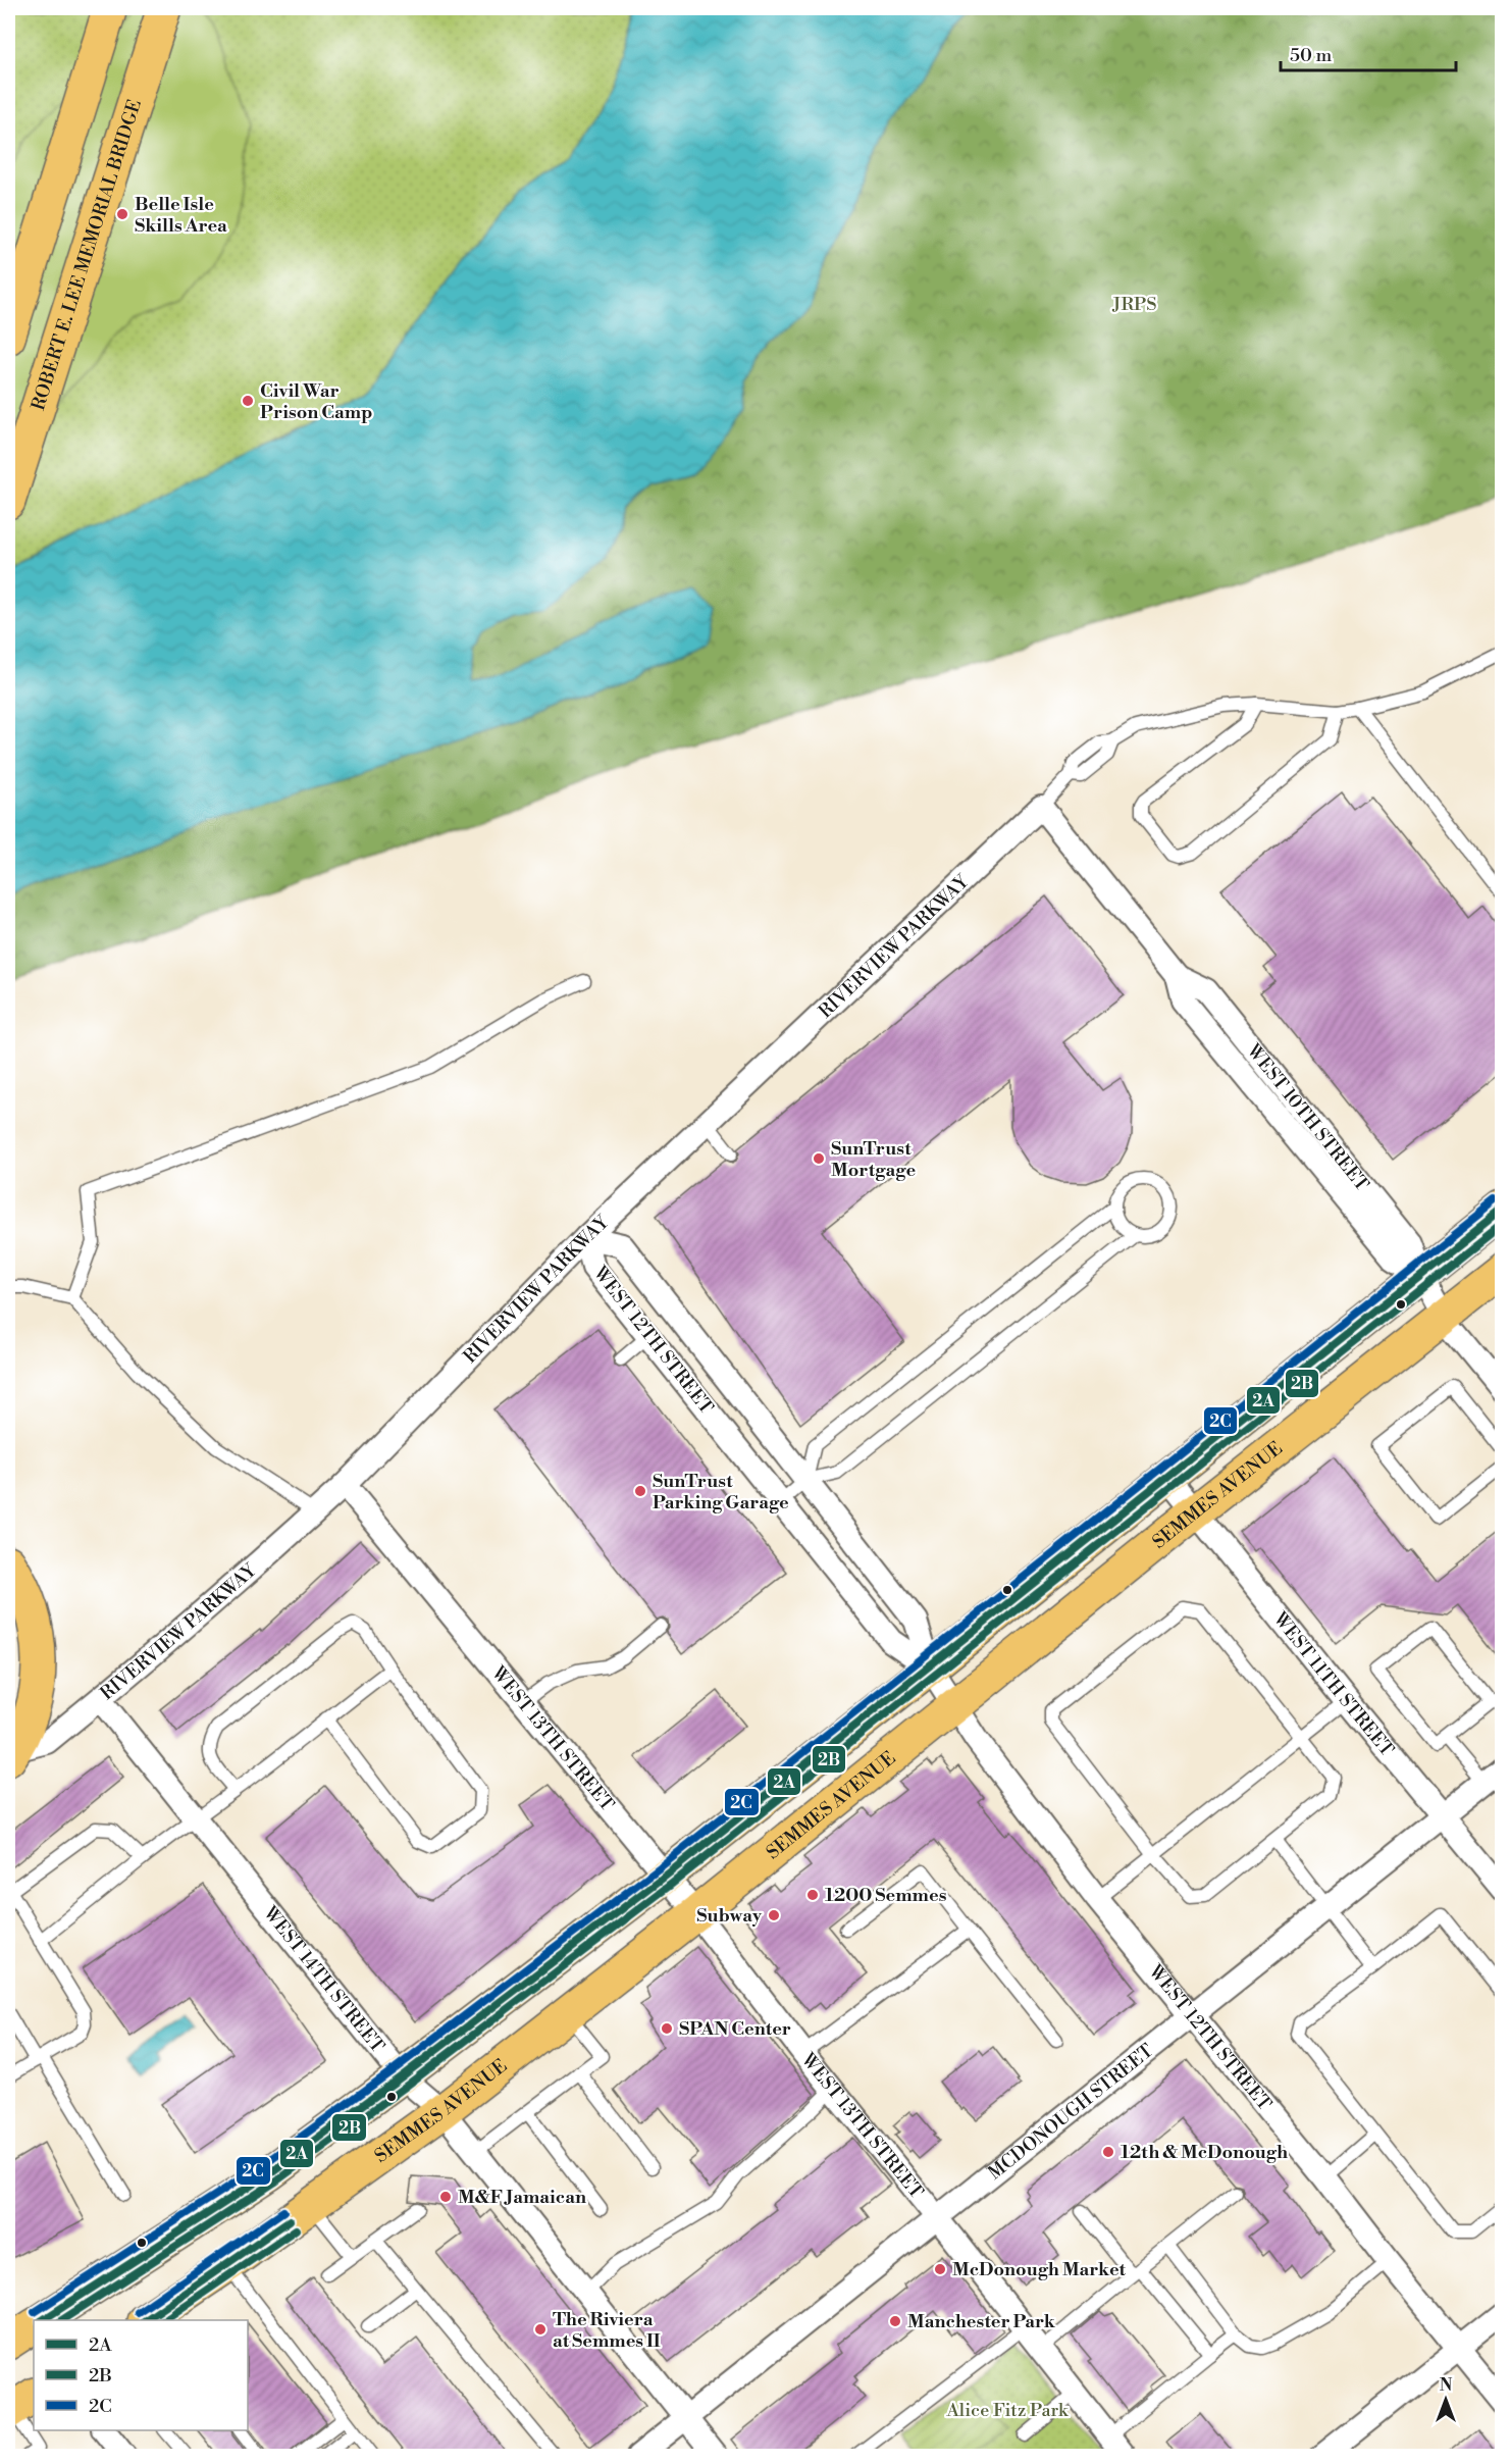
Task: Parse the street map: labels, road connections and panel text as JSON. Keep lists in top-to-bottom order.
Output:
{
  "streets": {
    "main road": ["ROBERT E. LEE MEMORIAL BRIDGE", "SEMMES AVENUE"],
    "street": [
      "RIVERVIEW PARKWAY",
      "WEST 10TH STREET",
      "WEST 12TH STREET",
      "WEST 11TH STREET",
      "WEST 13TH STREET",
      "WEST 14TH STREET",
      "MCDONOUGH STREET"
    ]
  },
  "crossings": [
    ["RIVERVIEW PARKWAY", "WEST 10TH STREET"],
    ["RIVERVIEW PARKWAY", "WEST 12TH STREET"],
    ["RIVERVIEW PARKWAY", "WEST 13TH STREET"],
    ["RIVERVIEW PARKWAY", "WEST 14TH STREET"],
    ["WEST 10TH STREET", "SEMMES AVENUE"],
    ["WEST 12TH STREET", "SEMMES AVENUE"],
    ["WEST 12TH STREET", "MCDONOUGH STREET"],
    ["SEMMES AVENUE", "WEST 11TH STREET"],
    ["SEMMES AVENUE", "WEST 13TH STREET"],
    ["SEMMES AVENUE", "WEST 14TH STREET"],
    ["WEST 11TH STREET", "MCDONOUGH STREET"],
    ["WEST 13TH STREET", "MCDONOUGH STREET"],
    ["WEST 14TH STREET", "MCDONOUGH STREET"]
  ],
  "parks": ["JRPS", "Alice Fitz Park"],
  "places": [
    "Belle Isle Skills Area",
    "Civil War Prison Camp",
    "SunTrust Mortgage",
    "SunTrust Parking Garage",
    "1200 Semmes",
    "Subway",
    "SPAN Center",
    "12th & McDonough",
    "M&F Jamaican",
    "McDonough Market",
    "Manchester Park",
    "The Riviera at Semmes II"
  ],
  "lines": ["transit line 2C", "transit line 2A", "transit line 2B"],
  "legend": ["2A", "2B", "2C"],
  "scale_bar": "50 m",
  "north": "top"
}
